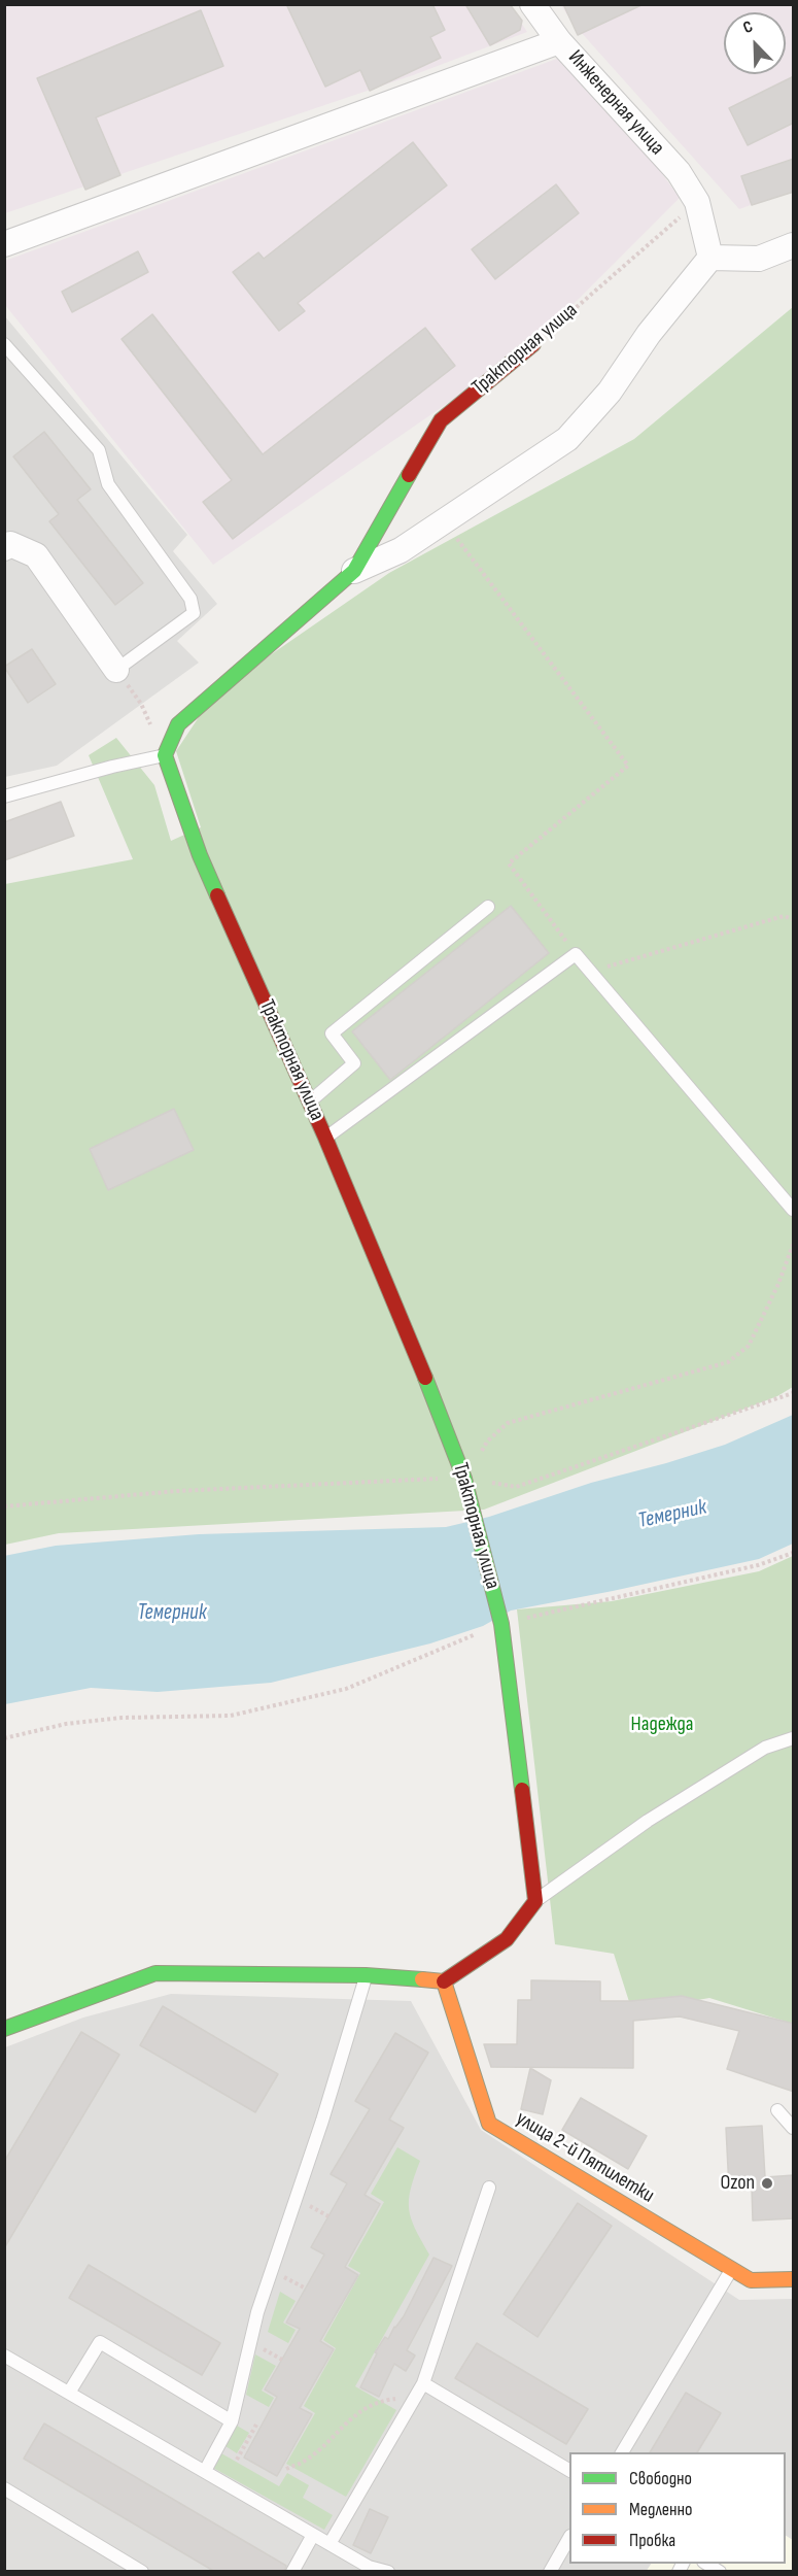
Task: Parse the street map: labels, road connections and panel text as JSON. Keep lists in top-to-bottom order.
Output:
{
  "streets": {
    "street": ["Инженерная улица", "Тракторная улица", "улица 2-й Пятилетки"]
  },
  "crossings": [
    ["Инженерная улица", "Тракторная улица"]
  ],
  "water": ["Темерник"],
  "parks": ["Надежда"],
  "places": ["Ozon"],
  "legend": ["Свободно", "Медленно", "Пробка"],
  "north": "top left"
}
